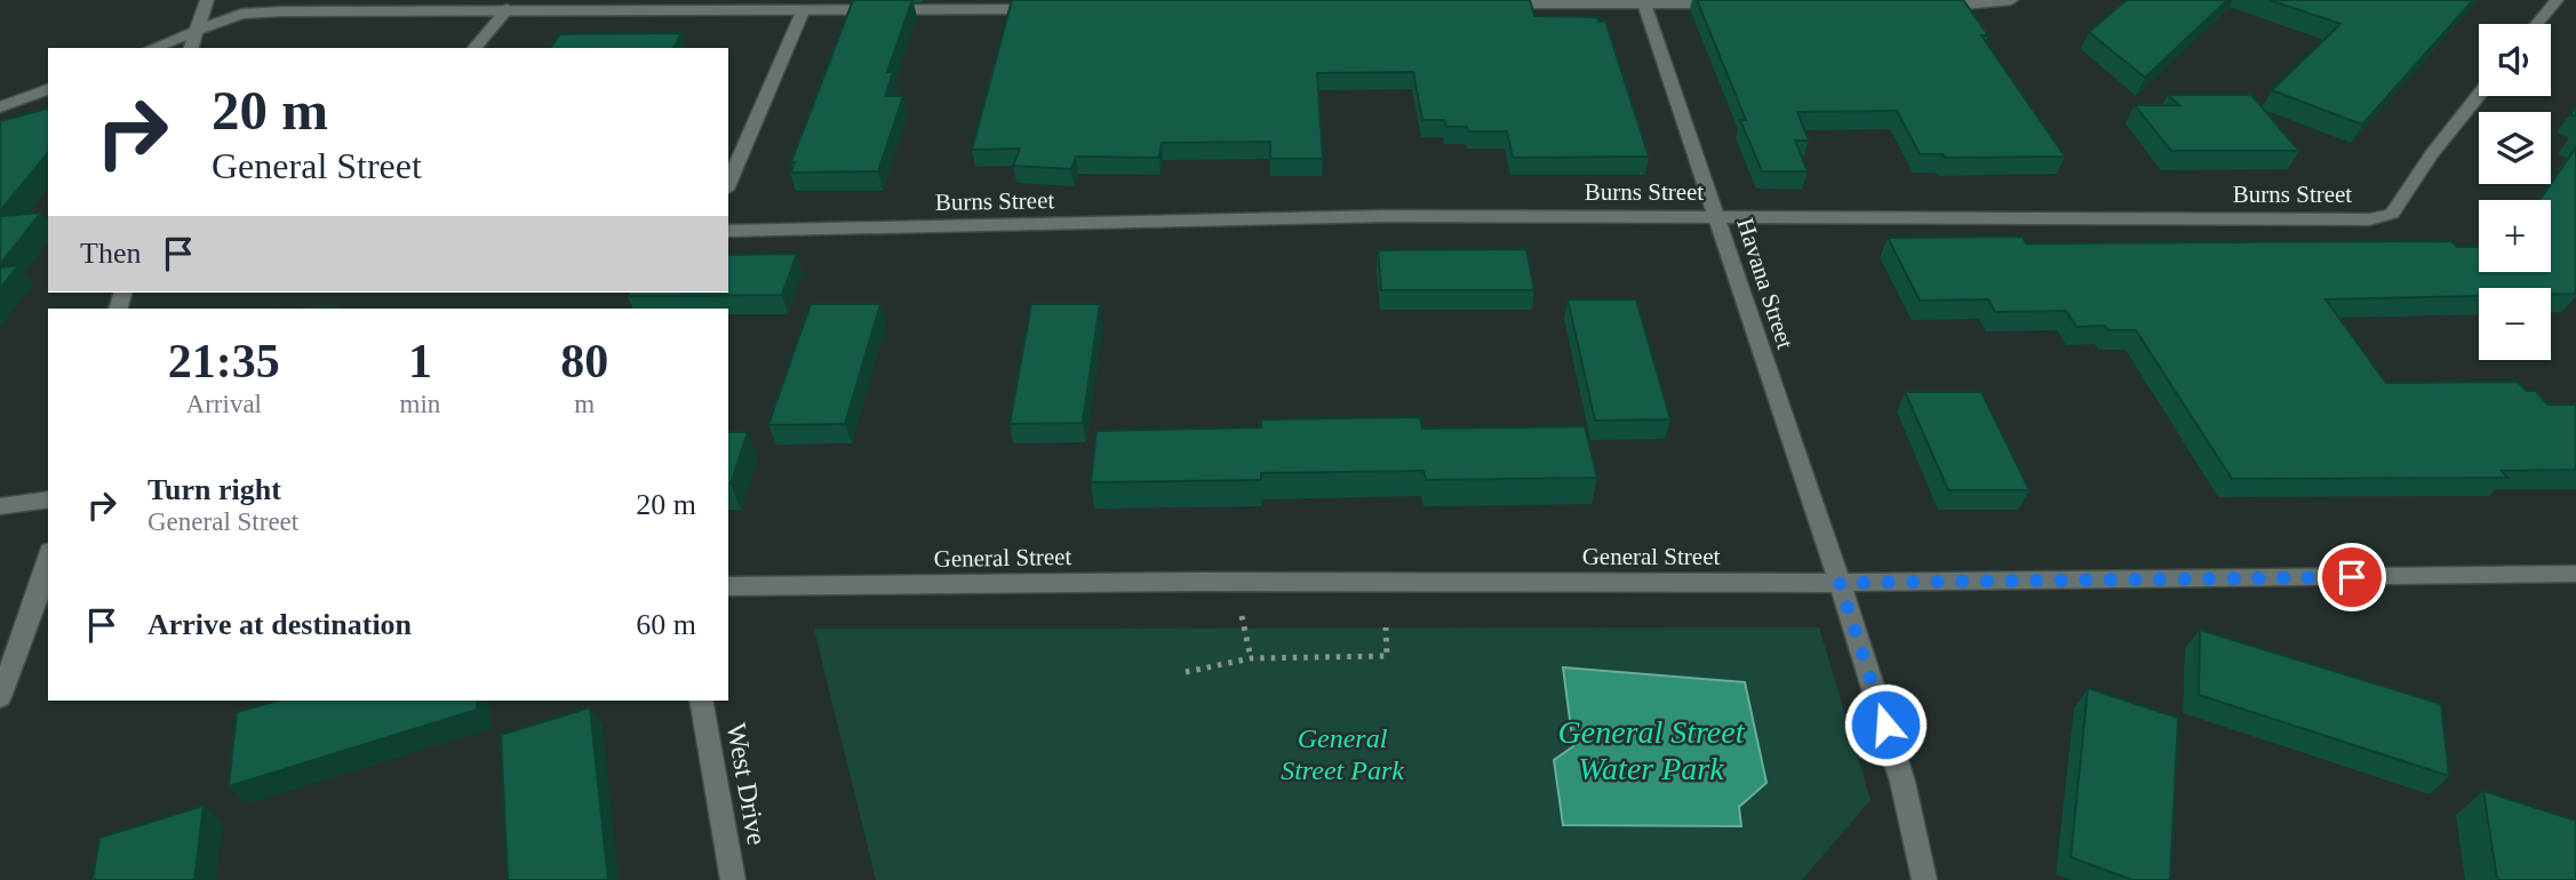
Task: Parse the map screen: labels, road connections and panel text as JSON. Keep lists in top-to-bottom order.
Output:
{
  "streets": {
    "street": [
      "Burns Street",
      "Havana Street",
      "General Street",
      "West Drive"
    ]
  },
  "crossings": [
    ["Burns Street", "Havana Street"],
    ["Havana Street", "General Street"]
  ],
  "water": ["General Street Water Park"],
  "parks": ["General Street Park"],
  "page": {
    "map_buttons": ["+", "−"],
    "turn": ["20 m", "General Street"],
    "then": "Then",
    "eta": [
      "21:35",
      "Arrival",
      "1",
      "min",
      "80",
      "m"
    ],
    "list": [
      {
        "name": "Turn right",
        "note": "General Street",
        "value": "20 m"
      },
      {
        "name": "Arrive at destination",
        "value": "60 m"
      }
    ]
  }
}
